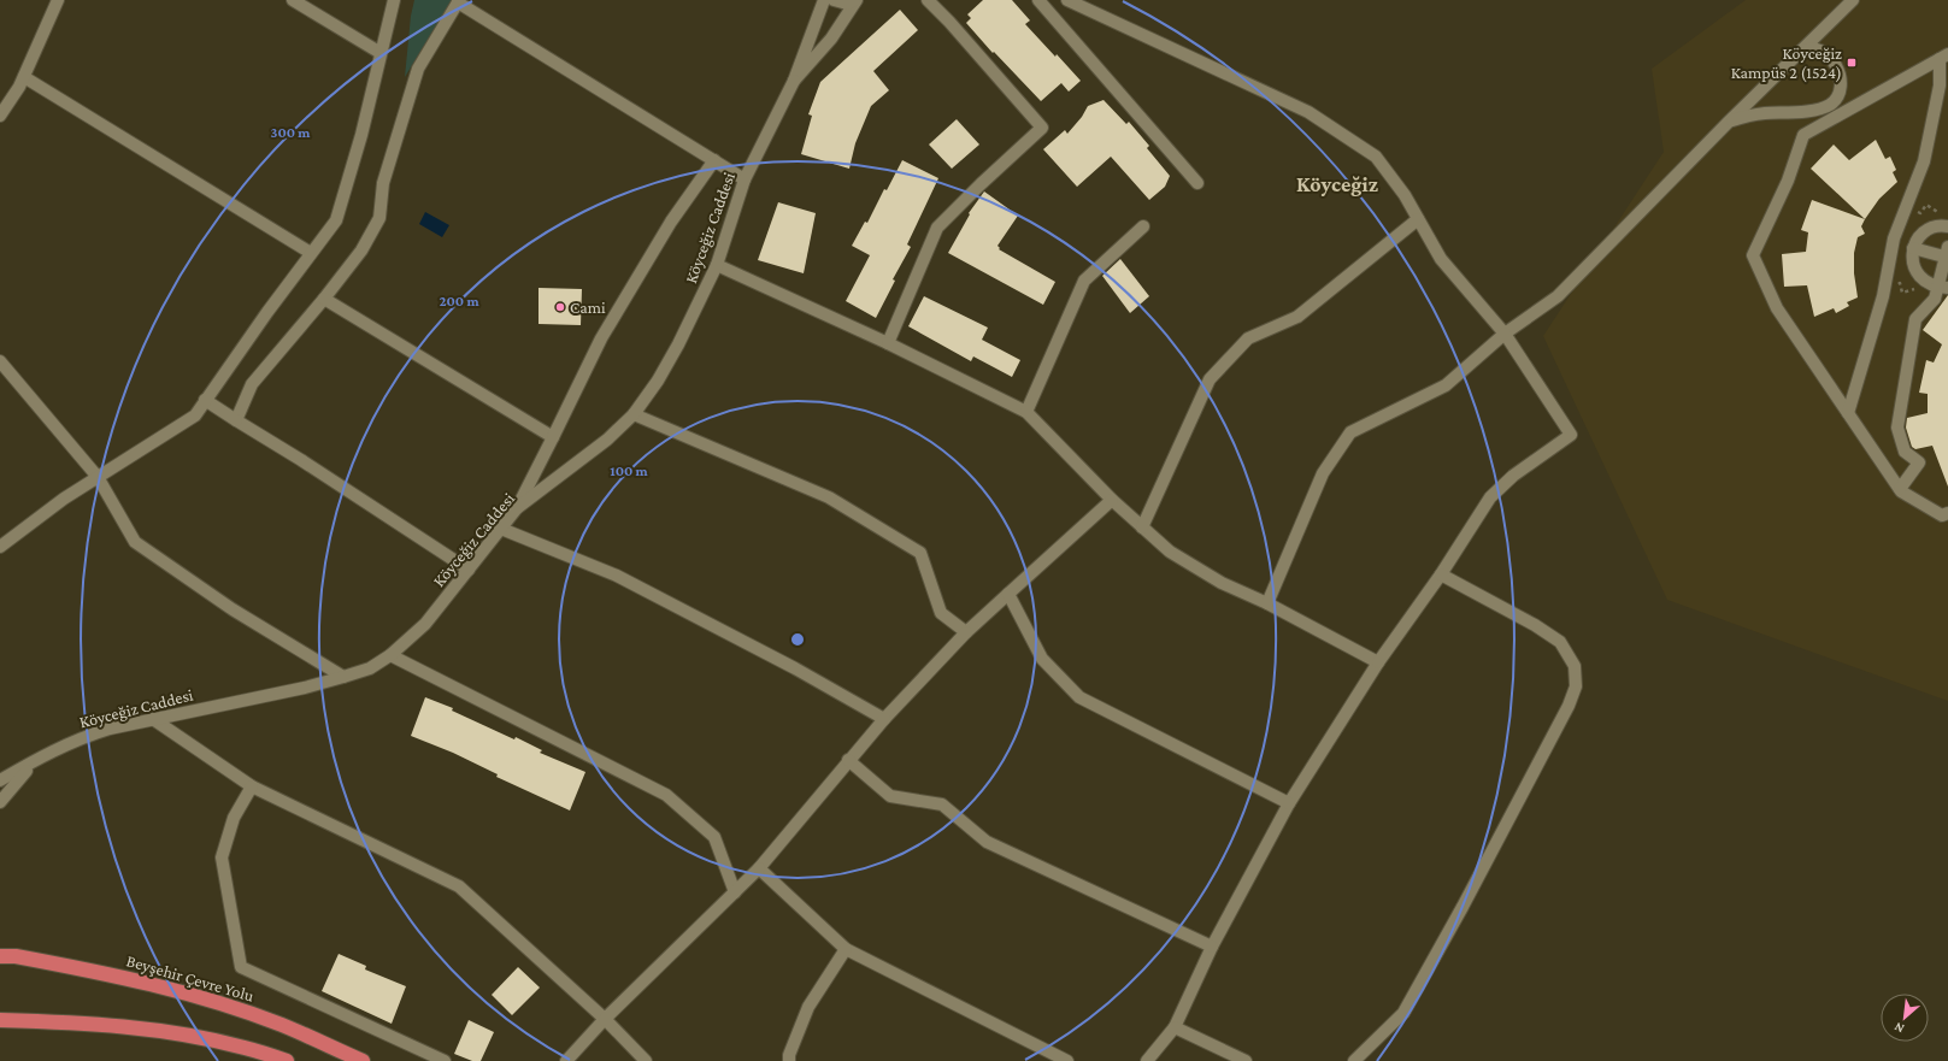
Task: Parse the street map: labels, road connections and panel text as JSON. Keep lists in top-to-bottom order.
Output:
{
  "streets": {
    "highway": ["Beyşehir Çevre Yolu"],
    "street": ["Köyceğiz Caddesi"]
  },
  "districts": ["Köyceğiz"],
  "places": {
    "transit": ["Köyceğiz Kampüs 2 (1524)"],
    "other": ["Cami"]
  },
  "north": "bottom left",
  "rings": ["300 m", "200 m", "100 m"]
}
